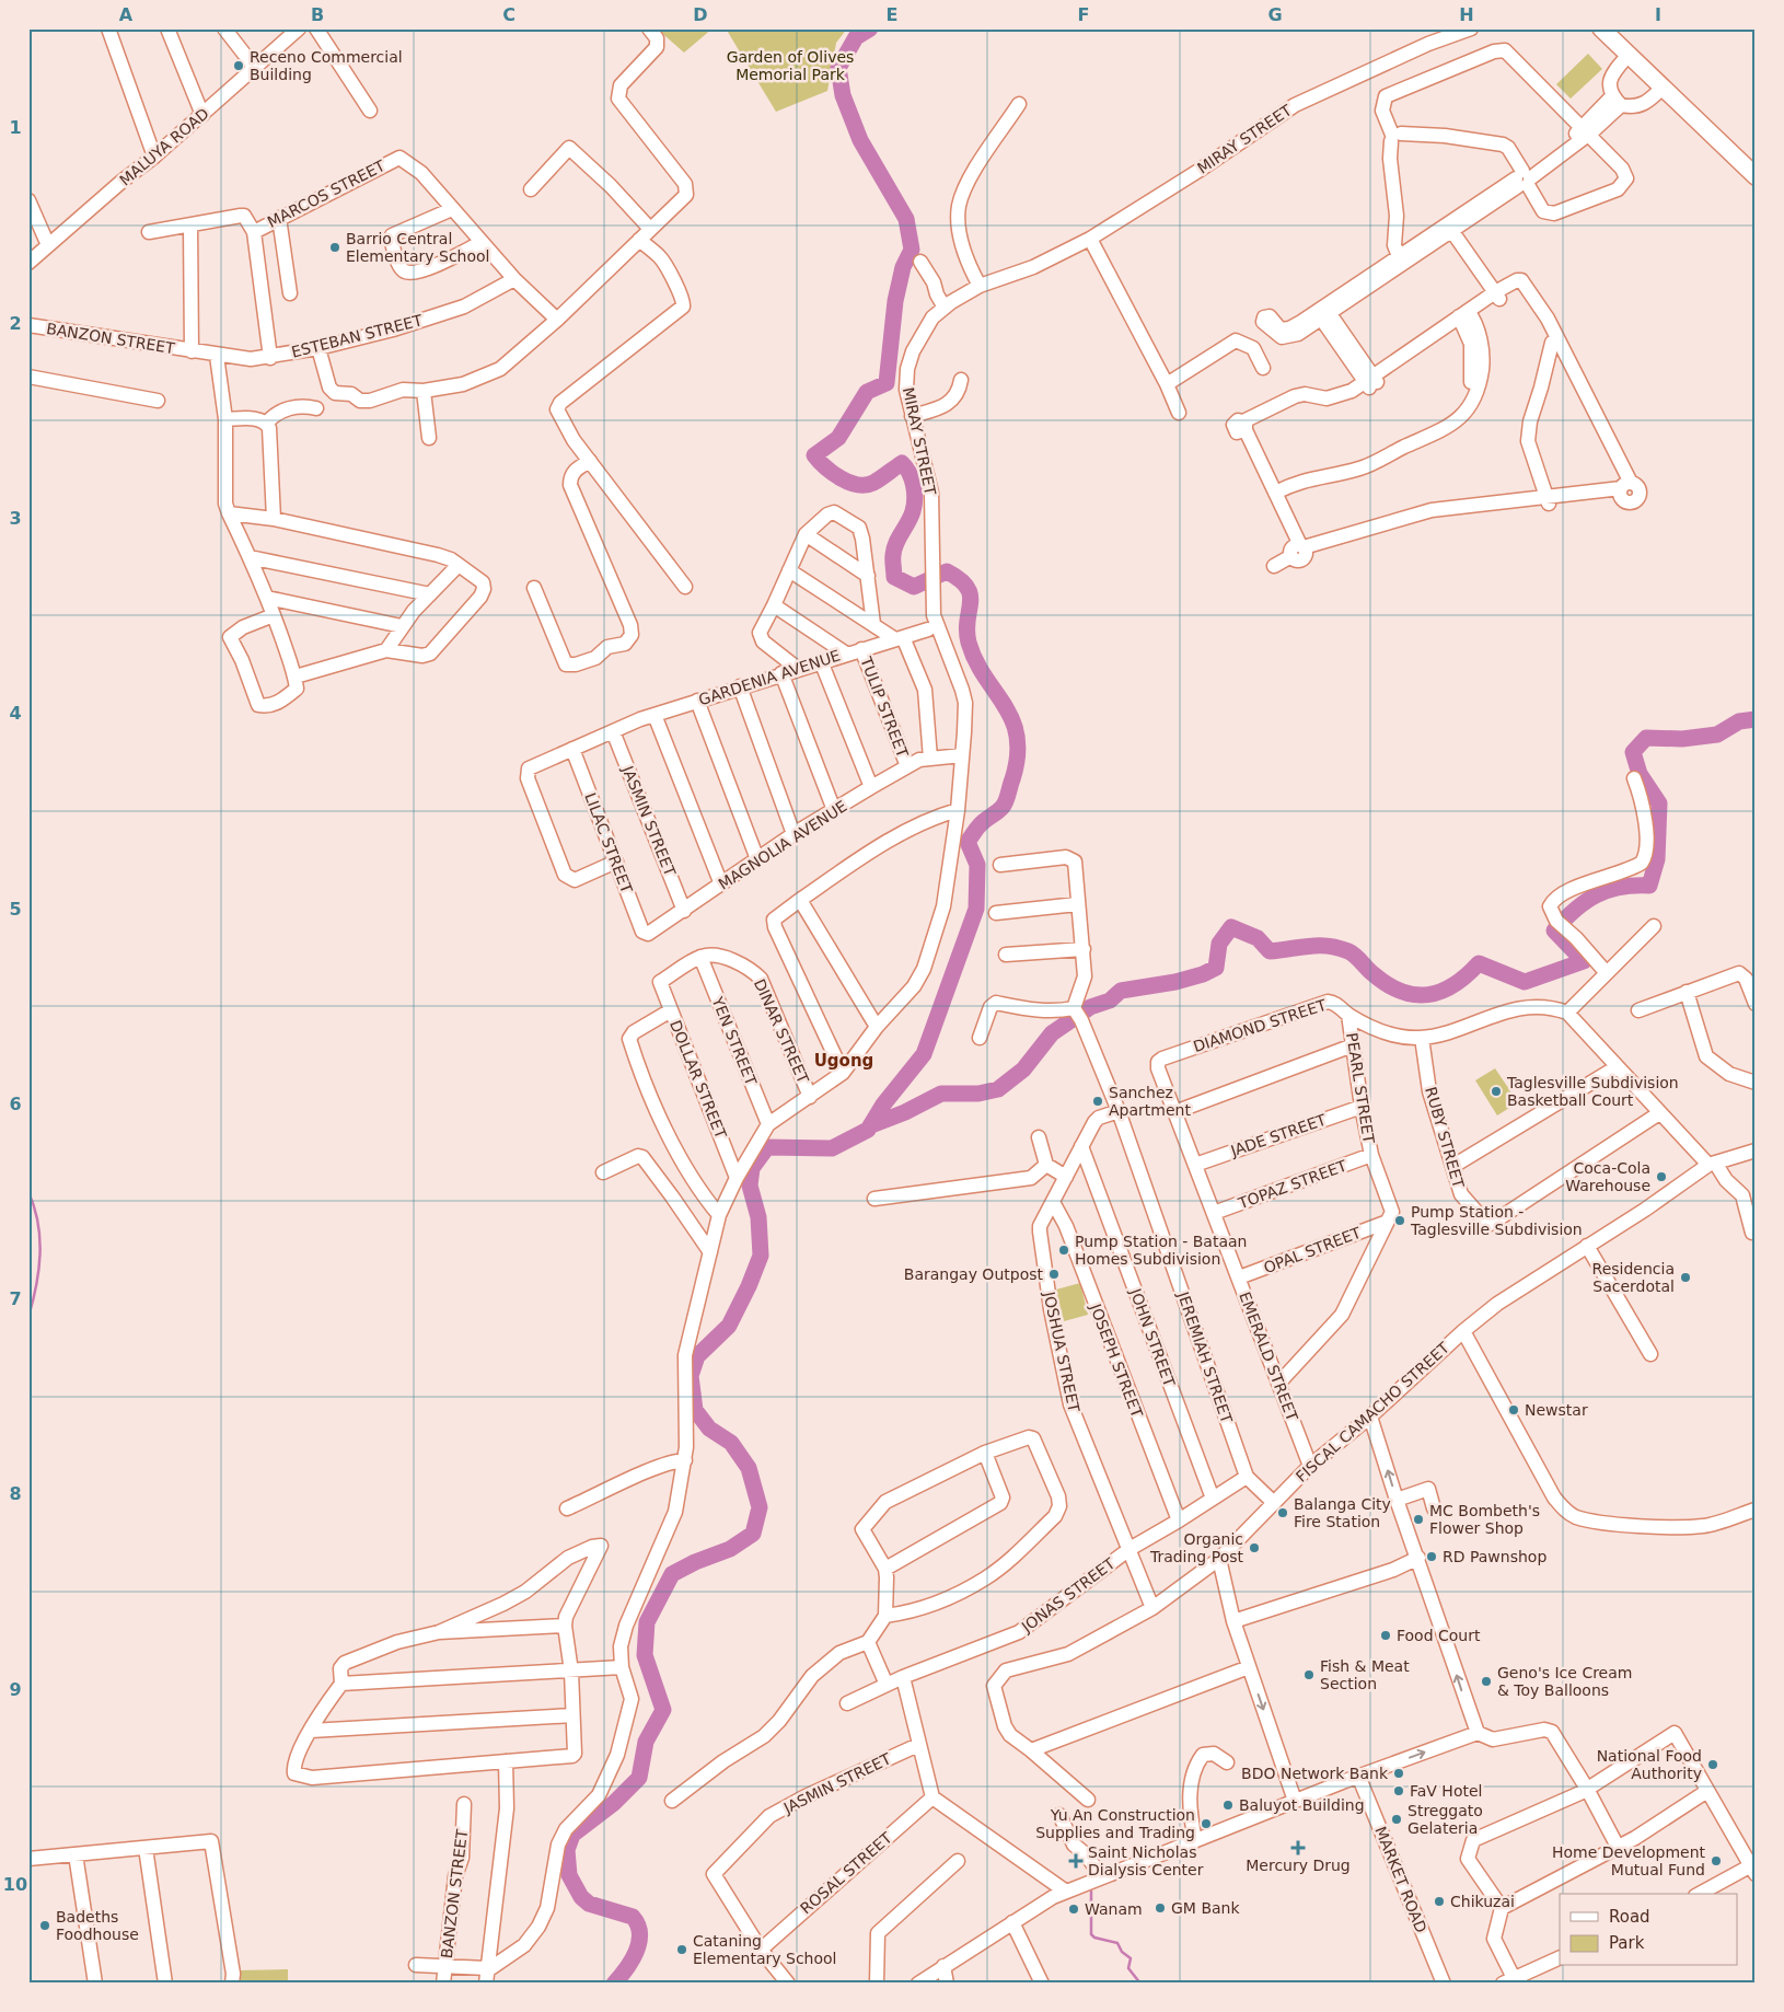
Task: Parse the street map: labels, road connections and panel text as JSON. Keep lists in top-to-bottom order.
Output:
{
  "streets": {
    "street": [
      "MIRAY STREET",
      "MALUYA ROAD",
      "MARCOS STREET",
      "ESTEBAN STREET",
      "BANZON STREET",
      "GARDENIA AVENUE",
      "TULIP STREET",
      "JASMIN STREET",
      "LILAC STREET",
      "MAGNOLIA AVENUE",
      "DIAMOND STREET",
      "DINAR STREET",
      "YEN STREET",
      "DOLLAR STREET",
      "PEARL STREET",
      "JADE STREET",
      "RUBY STREET",
      "TOPAZ STREET",
      "OPAL STREET",
      "JOHN STREET",
      "JOSHUA STREET",
      "EMERALD STREET",
      "JEREMIAH STREET",
      "JOSEPH STREET",
      "FISCAL CAMACHO STREET",
      "JONAS STREET",
      "ROSAL STREET",
      "MARKET ROAD"
    ]
  },
  "crossings": [
    ["MIRAY STREET", "MAGNOLIA AVENUE"],
    ["MIRAY STREET", "DINAR STREET"],
    ["MIRAY STREET", "YEN STREET"],
    ["ESTEBAN STREET", "BANZON STREET"],
    ["GARDENIA AVENUE", "TULIP STREET"],
    ["GARDENIA AVENUE", "JASMIN STREET"],
    ["GARDENIA AVENUE", "LILAC STREET"],
    ["TULIP STREET", "MAGNOLIA AVENUE"],
    ["JASMIN STREET", "MAGNOLIA AVENUE"],
    ["JASMIN STREET", "ROSAL STREET"],
    ["LILAC STREET", "MAGNOLIA AVENUE"],
    ["DIAMOND STREET", "PEARL STREET"],
    ["DIAMOND STREET", "RUBY STREET"],
    ["DIAMOND STREET", "EMERALD STREET"],
    ["DINAR STREET", "YEN STREET"],
    ["DINAR STREET", "DOLLAR STREET"],
    ["YEN STREET", "DOLLAR STREET"],
    ["PEARL STREET", "JADE STREET"],
    ["PEARL STREET", "TOPAZ STREET"],
    ["PEARL STREET", "OPAL STREET"],
    ["PEARL STREET", "EMERALD STREET"],
    ["JADE STREET", "EMERALD STREET"],
    ["TOPAZ STREET", "EMERALD STREET"],
    ["OPAL STREET", "EMERALD STREET"],
    ["JOHN STREET", "JOSHUA STREET"],
    ["JOHN STREET", "JONAS STREET"],
    ["JOSHUA STREET", "JEREMIAH STREET"],
    ["JOSHUA STREET", "JOSEPH STREET"],
    ["JOSHUA STREET", "JONAS STREET"],
    ["EMERALD STREET", "FISCAL CAMACHO STREET"],
    ["JEREMIAH STREET", "FISCAL CAMACHO STREET"],
    ["JEREMIAH STREET", "JONAS STREET"],
    ["JOSEPH STREET", "JONAS STREET"]
  ],
  "districts": ["Ugong"],
  "parks": ["Garden of Olives Memorial Park"],
  "places": {
    "other": [
      "Receno Commercial Building",
      "Barrio Central Elementary School",
      "Taglesville Subdivision Basketball Court",
      "Sanchez Apartment",
      "Coca-Cola Warehouse",
      "Pump Station - Taglesville Subdivision",
      "Pump Station - Bataan Homes Subdivision",
      "Barangay Outpost",
      "Residencia Sacerdotal",
      "Newstar",
      "Balanga City Fire Station",
      "MC Bombeth's Flower Shop",
      "Organic Trading Post",
      "RD Pawnshop",
      "Food Court",
      "Fish & Meat Section",
      "Geno's Ice Cream & Toy Balloons",
      "National Food Authority",
      "BDO Network Bank",
      "FaV Hotel",
      "Baluyot Building",
      "Streggato Gelateria",
      "Yu An Construction Supplies and Trading",
      "Home Development Mutual Fund",
      "Chikuzai",
      "GM Bank",
      "Wanam",
      "Badeths Foodhouse",
      "Cataning Elementary School"
    ],
    "health": ["Mercury Drug", "Saint Nicholas Dialysis Center"]
  },
  "legend": ["Road", "Park"],
  "grid": {
    "columns": [
      "A",
      "B",
      "C",
      "D",
      "E",
      "F",
      "G",
      "H",
      "I"
    ],
    "rows": [
      "1",
      "2",
      "3",
      "4",
      "5",
      "6",
      "7",
      "8",
      "9",
      "10"
    ]
  }
}
